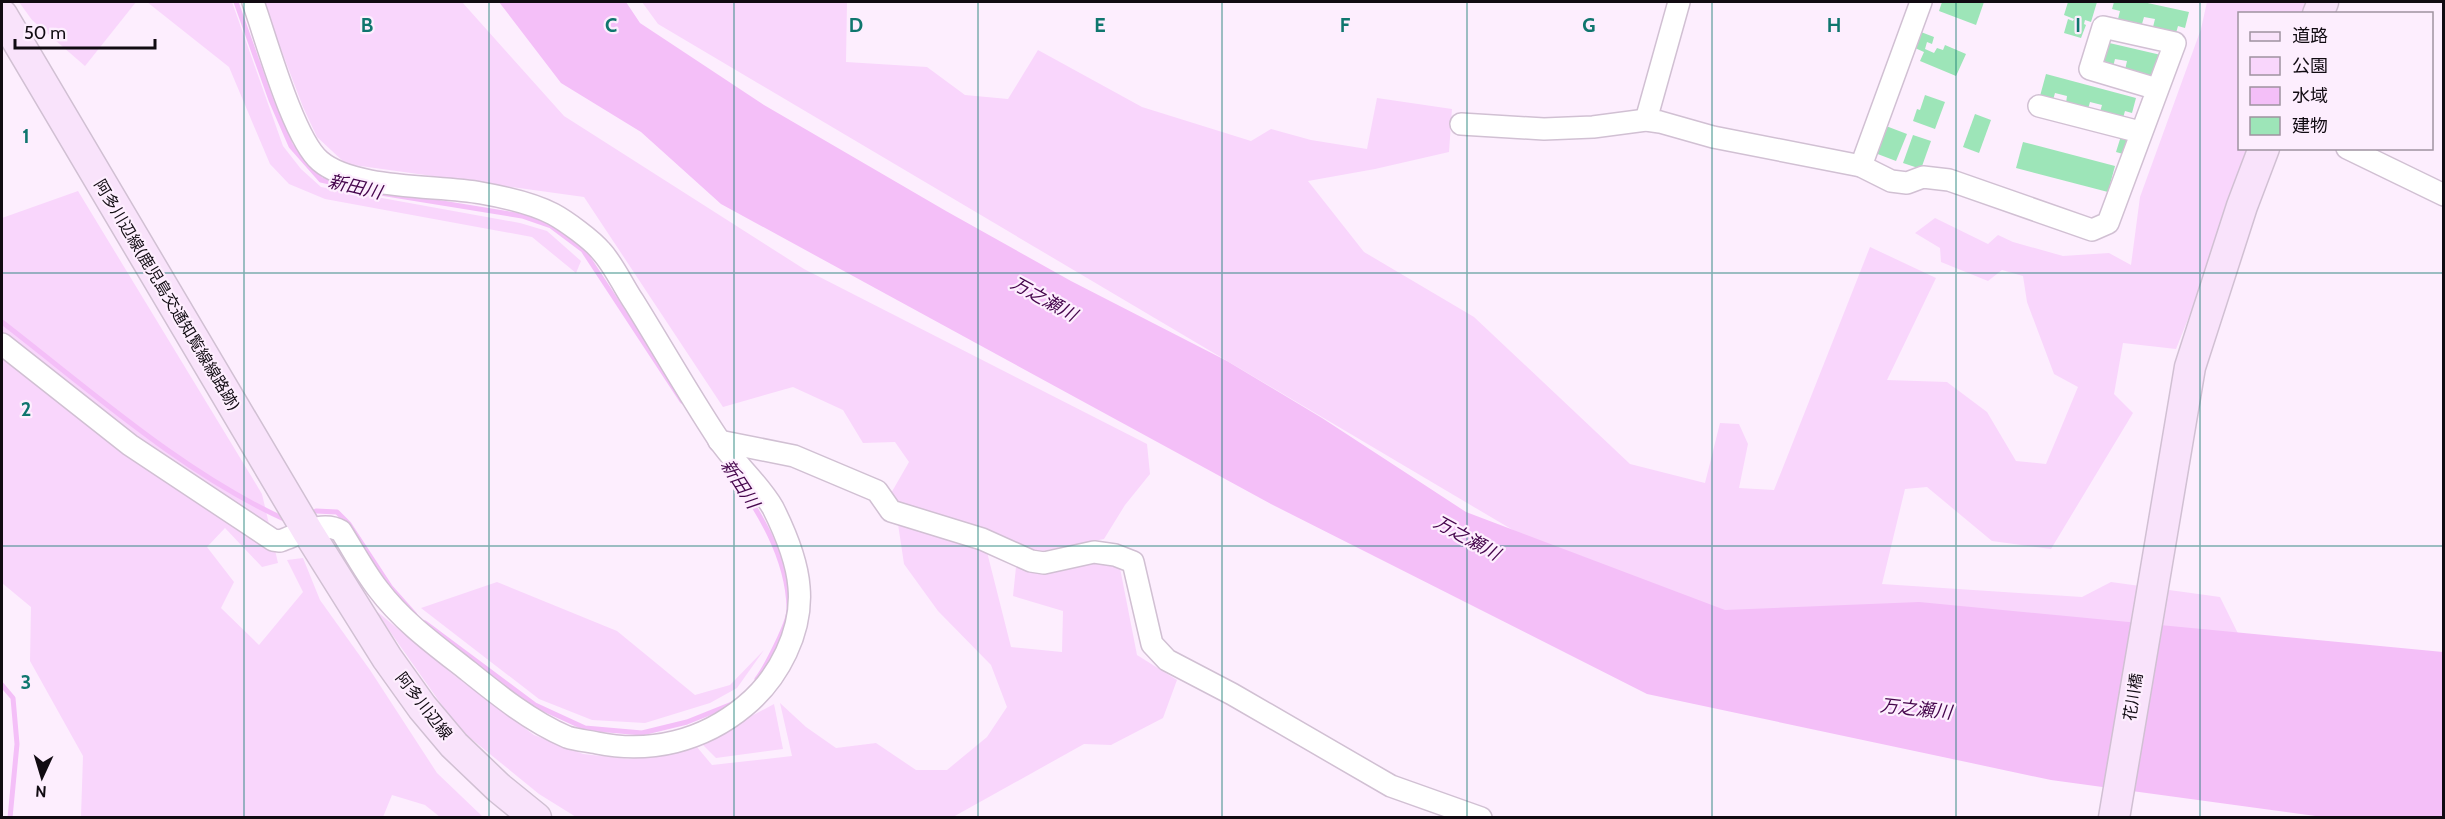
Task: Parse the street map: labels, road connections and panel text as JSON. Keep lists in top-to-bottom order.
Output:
{
  "streets": {
    "main road": ["阿多川辺線(鹿児島交通知覧線線路跡)", "花川橋", "阿多川辺線"]
  },
  "crossings": [
    ["阿多川辺線(鹿児島交通知覧線線路跡)", "阿多川辺線"]
  ],
  "water": ["新田川", "万之瀬川"],
  "legend": [
    "道路",
    "公園",
    "水域",
    "建物"
  ],
  "scale_bar": "50 m",
  "north": "bottom",
  "grid": {
    "columns": [
      "B",
      "C",
      "D",
      "E",
      "F",
      "G",
      "H",
      "I"
    ],
    "rows": ["1", "2", "3"]
  }
}
